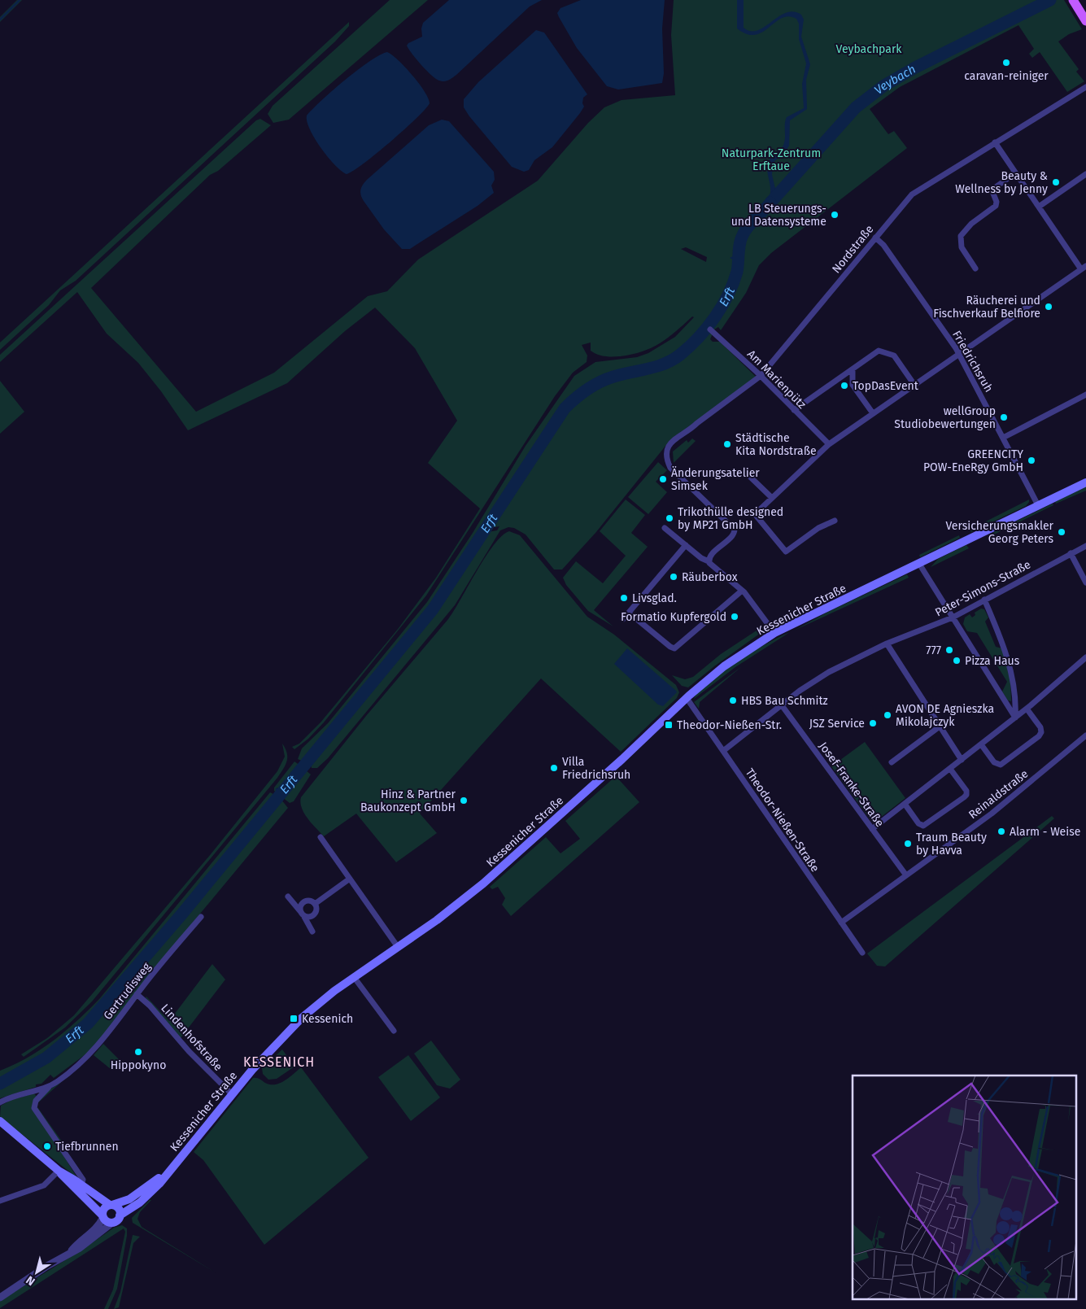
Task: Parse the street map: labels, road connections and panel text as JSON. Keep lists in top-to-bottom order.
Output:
{
  "streets": {
    "main road": ["Kessenicher Straße"],
    "street": [
      "Nordstraße",
      "Friedrichsruh",
      "Am Marienpütz",
      "Peter-Simons-Straße",
      "Josef-Franke-Straße",
      "Reinaldstraße",
      "Theodor-Nießen-Straße",
      "Gertrudisweg",
      "Lindenhofstraße"
    ]
  },
  "crossings": [
    ["Nordstraße", "Friedrichsruh"],
    ["Nordstraße", "Am Marienpütz"],
    ["Friedrichsruh", "Kessenicher Straße"],
    ["Peter-Simons-Straße", "Josef-Franke-Straße"],
    ["Peter-Simons-Straße", "Theodor-Nießen-Straße"],
    ["Kessenicher Straße", "Theodor-Nießen-Straße"],
    ["Kessenicher Straße", "Lindenhofstraße"],
    ["Josef-Franke-Straße", "Reinaldstraße"],
    ["Reinaldstraße", "Theodor-Nießen-Straße"],
    ["Gertrudisweg", "Lindenhofstraße"]
  ],
  "districts": ["KESSENICH"],
  "water": ["Veybach", "Erft"],
  "parks": ["Veybachpark", "Naturpark-Zentrum Erftaue"],
  "places": {
    "other": [
      "caravan-reiniger",
      "Beauty & Wellness by Jenny",
      "LB Steuerungs- und Datensysteme",
      "Räucherei und Fischverkauf Belfiore",
      "TopDasEvent",
      "wellGroup Studiobewertungen",
      "Städtische Kita Nordstraße",
      "GREENCITY POW-EneRgy GmbH",
      "Änderungsatelier Simsek",
      "Trikothülle designed by MP21 GmbH",
      "Versicherungsmakler Georg Peters",
      "Räuberbox",
      "Livsglad.",
      "Formatio Kupfergold",
      "777",
      "Pizza Haus",
      "HBS Bau Schmitz",
      "AVON DE Agnieszka Mikolajczyk",
      "JSZ Service",
      "Villa Friedrichsruh",
      "Hinz & Partner Baukonzept GmbH",
      "Alarm - Weise",
      "Traum Beauty by Havva",
      "Hippokyno",
      "Tiefbrunnen"
    ],
    "transit": ["Theodor-Nießen-Str.", "Kessenich"]
  },
  "north": "bottom left"
}
